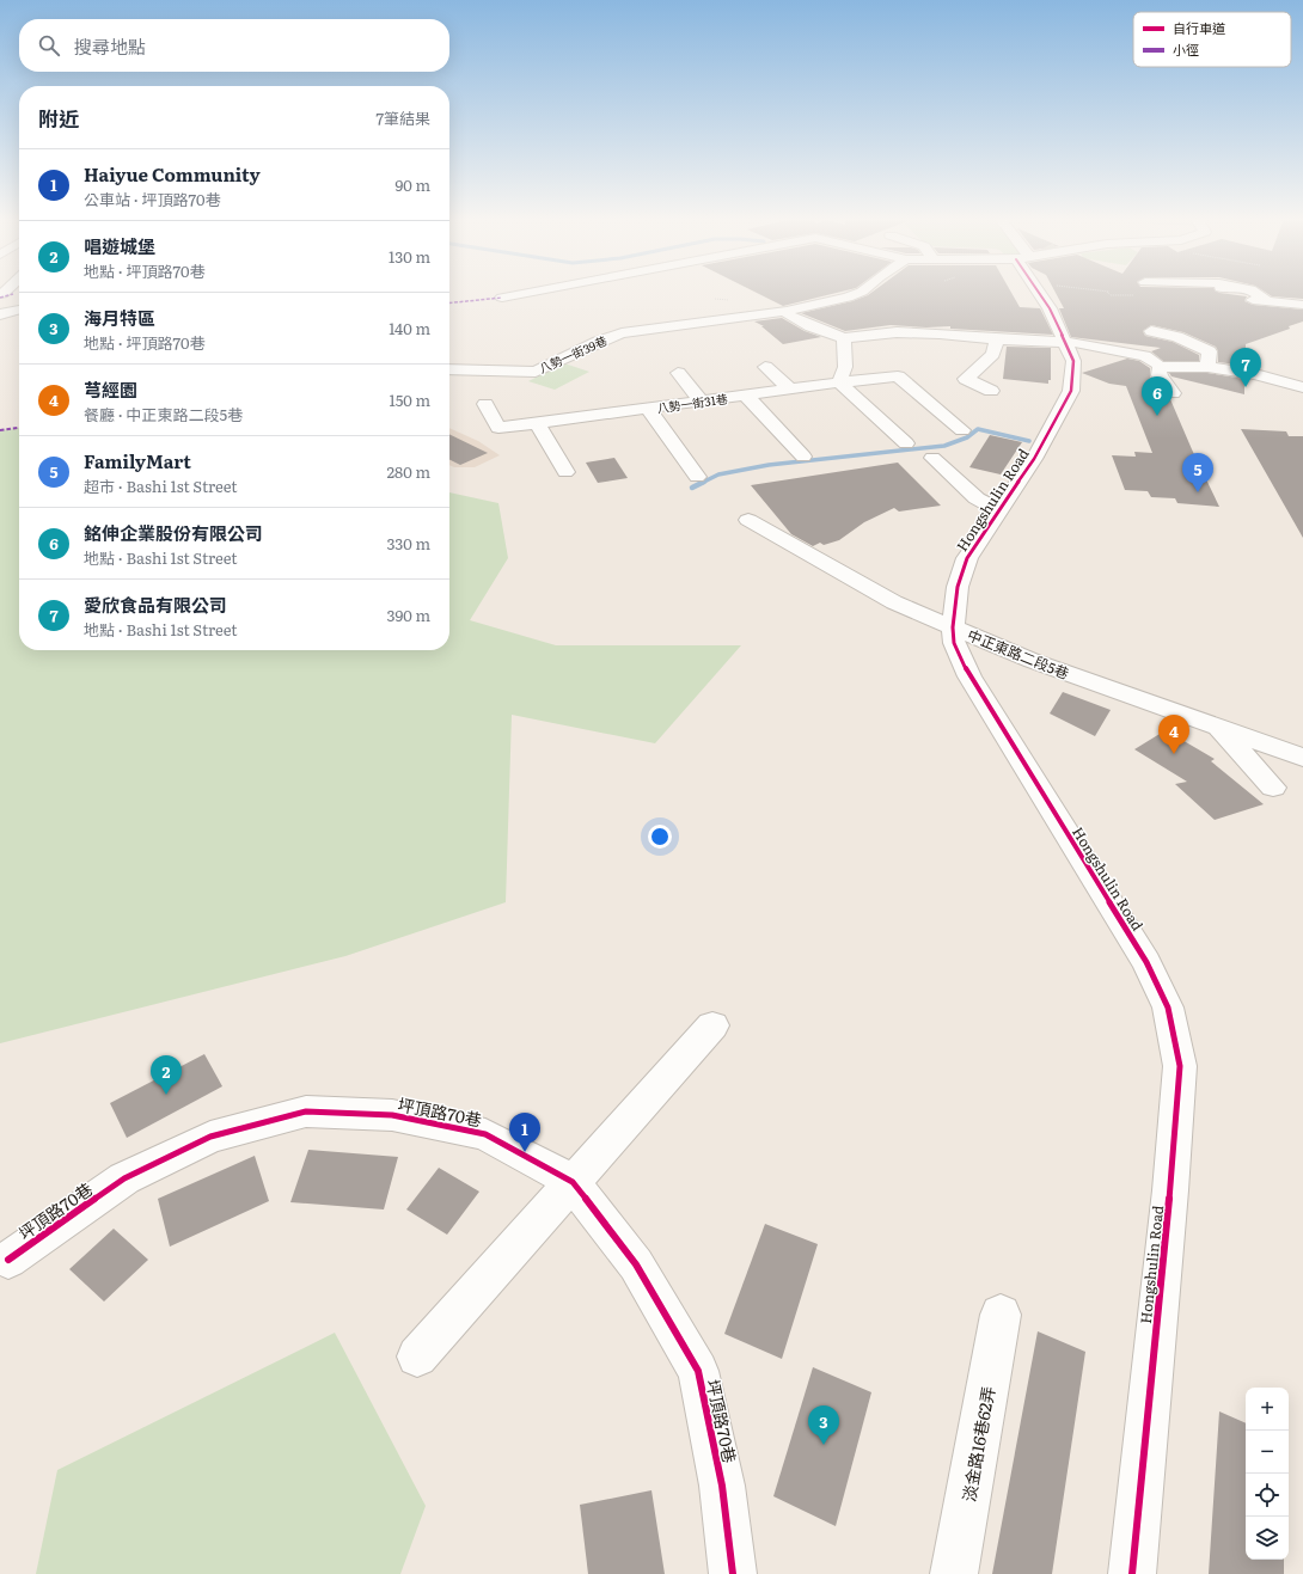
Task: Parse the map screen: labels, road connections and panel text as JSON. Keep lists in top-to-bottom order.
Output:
{
  "streets": {
    "street": [
      "八勢一街39巷",
      "八勢一街31巷",
      "Hongshulin Road",
      "中正東路二段5巷",
      "坪頂路70巷",
      "淡金路16巷62弄"
    ]
  },
  "crossings": [
    ["Hongshulin Road", "中正東路二段5巷"]
  ],
  "legend": ["自行車道", "小徑"],
  "page": {
    "search": "搜尋地點",
    "heading": ["附近", "7筆結果"],
    "list": [
      {
        "mark": "1",
        "name": "Haiyue Community",
        "note": "公車站 · 坪頂路70巷",
        "value": "90 m"
      },
      {
        "mark": "2",
        "name": "唱遊城堡",
        "note": "地點 · 坪頂路70巷",
        "value": "130 m"
      },
      {
        "mark": "3",
        "name": "海月特區",
        "note": "地點 · 坪頂路70巷",
        "value": "140 m"
      },
      {
        "mark": "4",
        "name": "芎經園",
        "note": "餐廳 · 中正東路二段5巷",
        "value": "150 m"
      },
      {
        "mark": "5",
        "name": "FamilyMart",
        "note": "超市 · Bashi 1st Street",
        "value": "280 m"
      },
      {
        "mark": "6",
        "name": "銘伸企業股份有限公司",
        "note": "地點 · Bashi 1st Street",
        "value": "330 m"
      },
      {
        "mark": "7",
        "name": "愛欣食品有限公司",
        "note": "地點 · Bashi 1st Street",
        "value": "390 m"
      }
    ],
    "pins": [
      "7",
      "6",
      "5",
      "4",
      "2",
      "1",
      "3"
    ],
    "map_buttons": ["+", "−"]
  }
}
